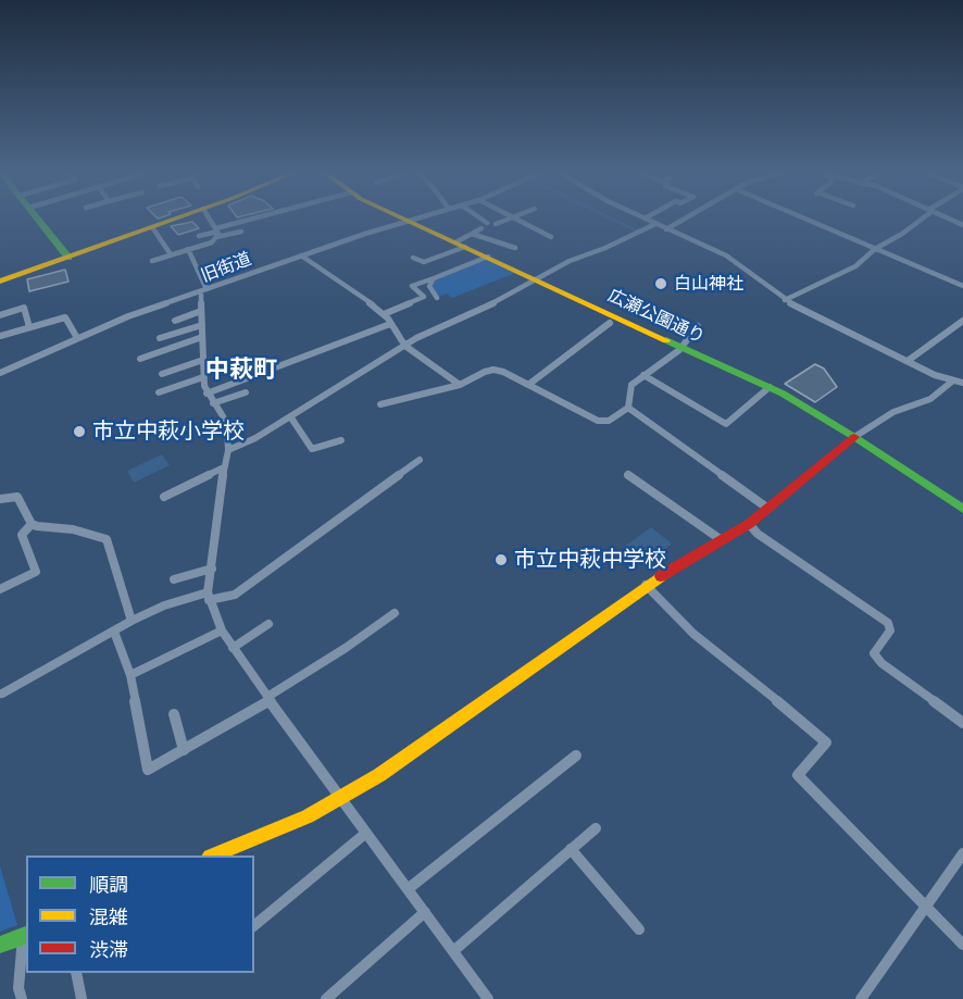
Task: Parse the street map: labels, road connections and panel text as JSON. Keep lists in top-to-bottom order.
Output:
{
  "streets": {
    "main road": ["広瀬公園通り"],
    "street": ["旧街道"]
  },
  "crossings": [
    ["旧街道", "広瀬公園通り"]
  ],
  "districts": ["中萩町"],
  "places": ["白山神社", "市立中萩小学校", "市立中萩中学校"],
  "legend": ["順調", "混雑", "渋滞"]
}
